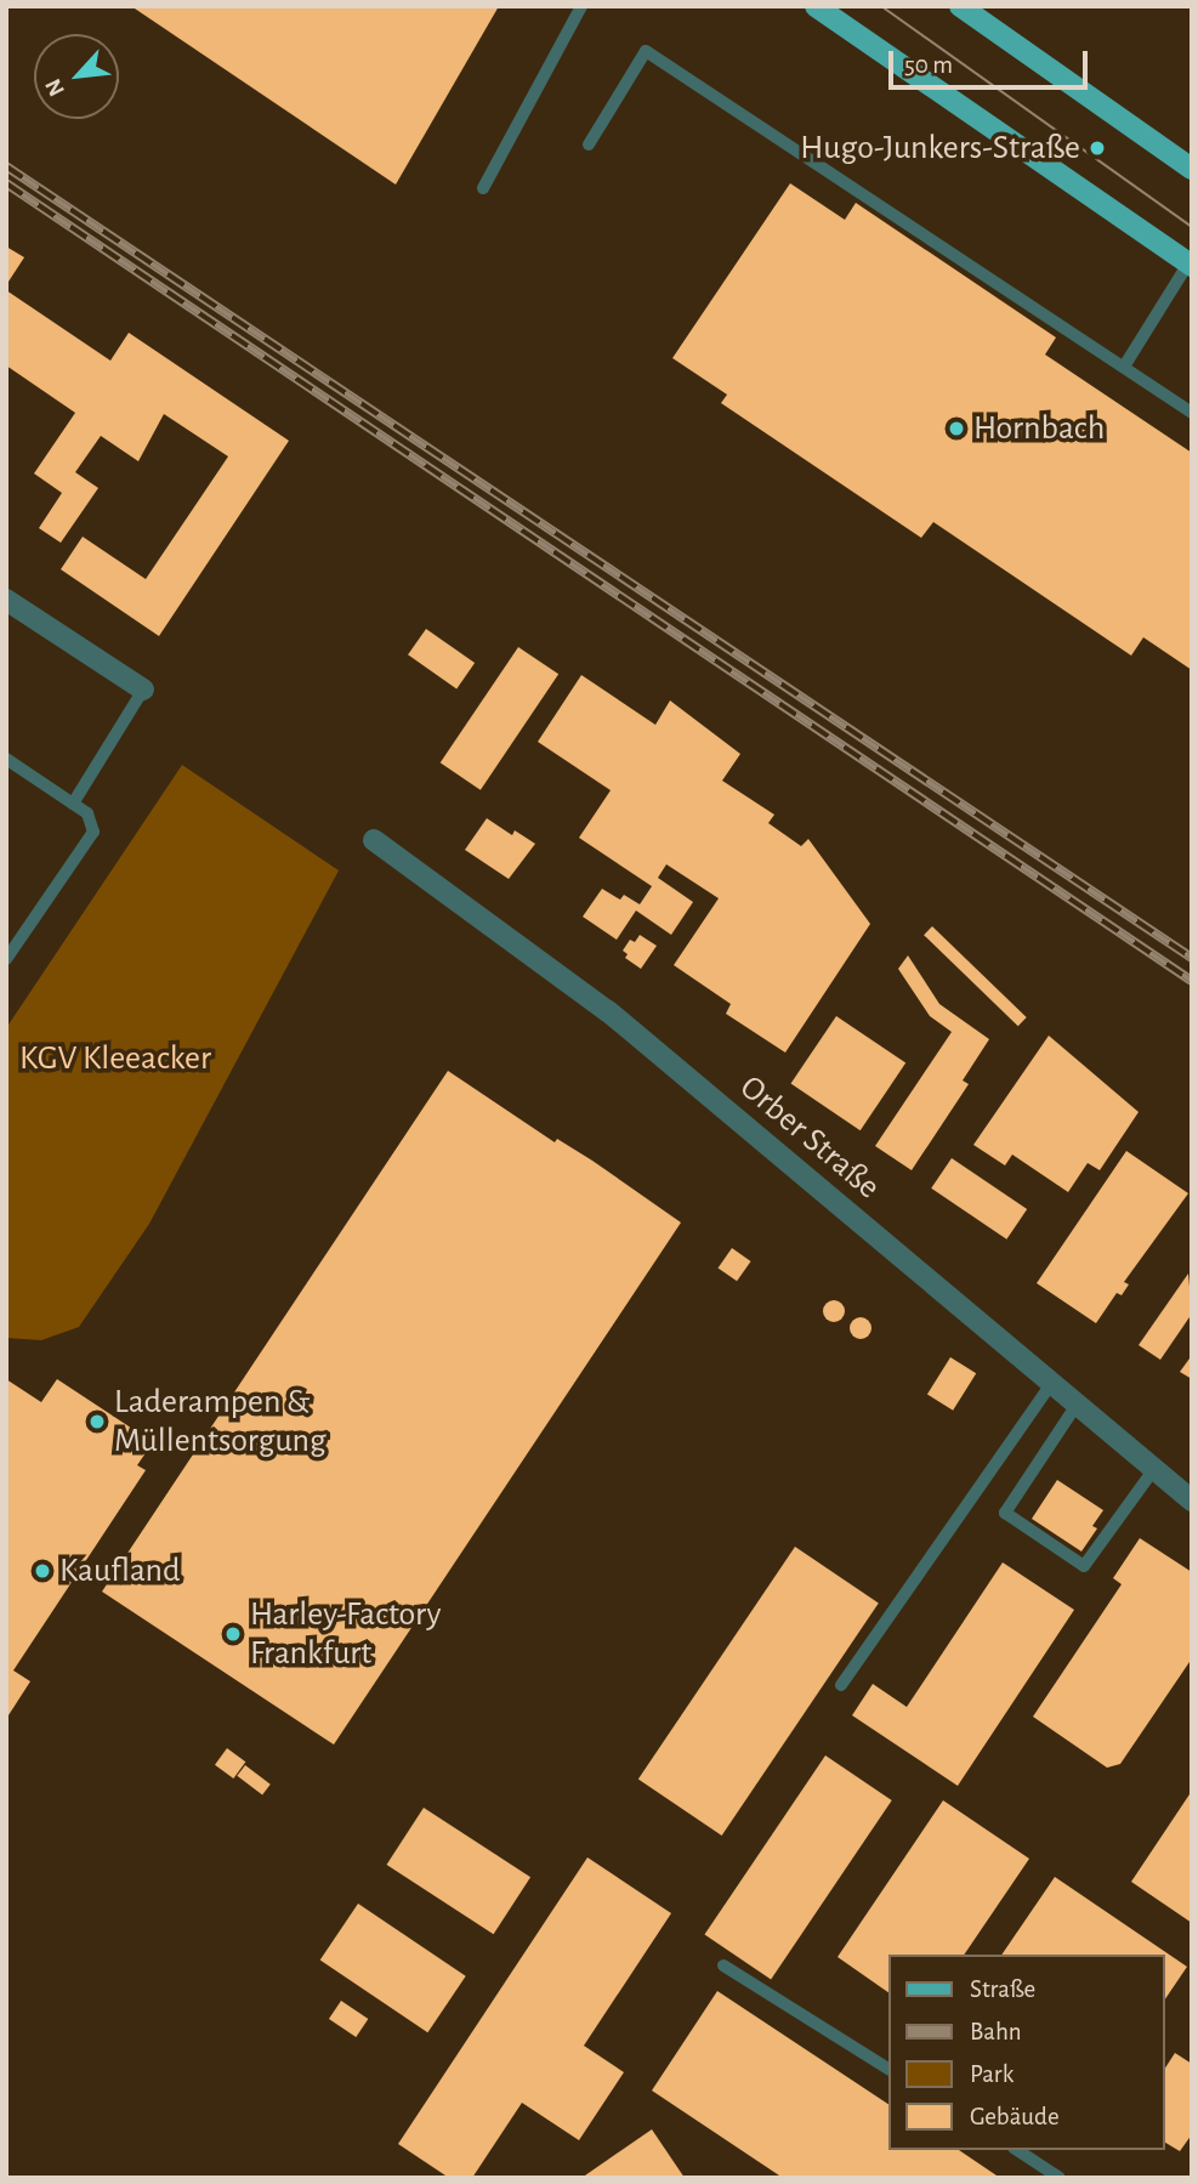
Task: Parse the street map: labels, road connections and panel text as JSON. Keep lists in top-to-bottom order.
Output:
{
  "streets": {
    "street": ["Orber Straße"]
  },
  "parks": ["KGV Kleeacker"],
  "places": [
    "Hugo-Junkers-Straße",
    "Hornbach",
    "Laderampen & Müllentsorgung",
    "Kaufland",
    "Harley-Factory Frankfurt"
  ],
  "legend": [
    "Straße",
    "Bahn",
    "Park",
    "Gebäude"
  ],
  "scale_bar": "50 m",
  "north": "bottom left"
}
